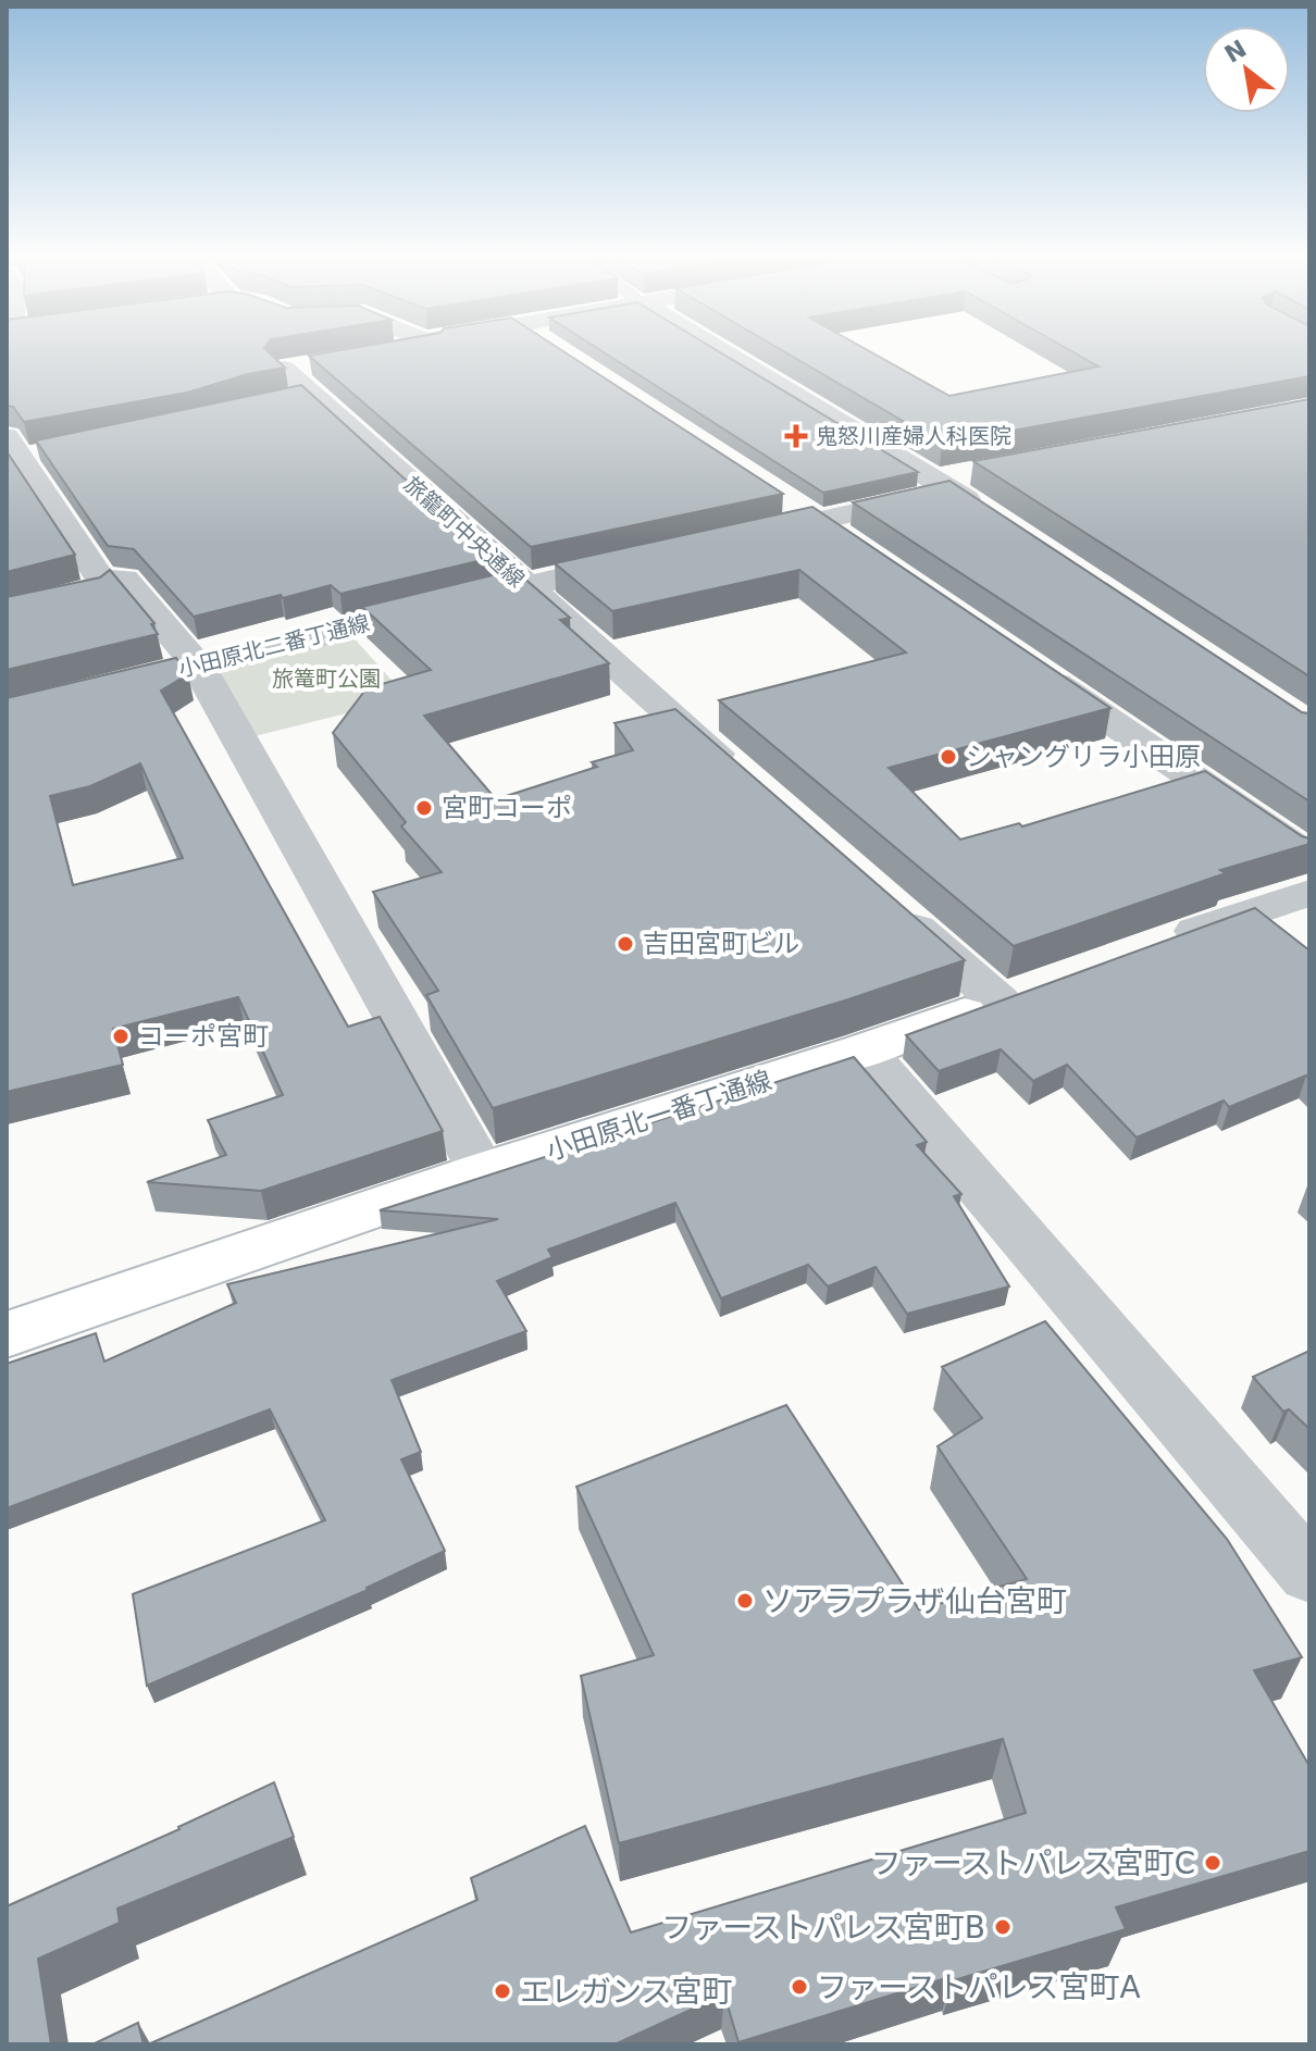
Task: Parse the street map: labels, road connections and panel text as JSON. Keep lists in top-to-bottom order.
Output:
{
  "streets": {
    "street": ["旅籠町中央通線", "小田原北二番丁通線", "小田原北一番丁通線"]
  },
  "crossings": [
    ["旅籠町中央通線", "小田原北二番丁通線"]
  ],
  "parks": ["旅篭町公園"],
  "places": {
    "health": ["鬼怒川産婦人科医院"],
    "other": [
      "シャングリラ小田原",
      "宮町コーポ",
      "吉田宮町ビル",
      "コーポ宮町",
      "ソアラプラザ仙台宮町",
      "ファーストパレス宮町C",
      "ファーストパレス宮町B",
      "ファーストパレス宮町A",
      "エレガンス宮町"
    ]
  },
  "north": "top left"
}
